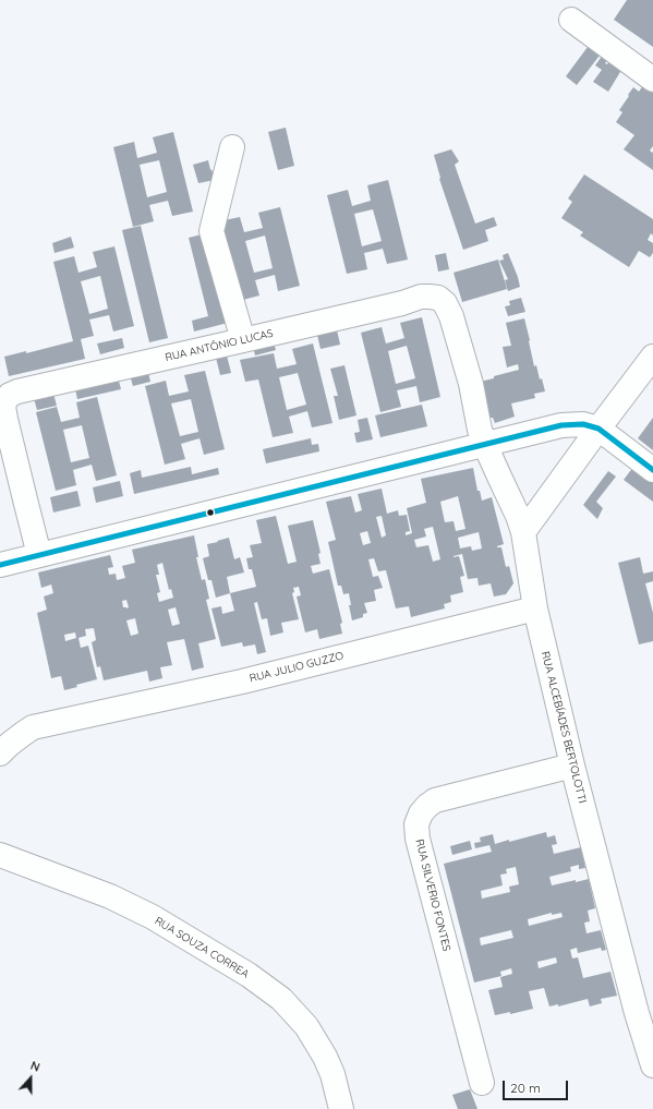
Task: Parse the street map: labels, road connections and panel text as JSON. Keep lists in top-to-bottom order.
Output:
{
  "streets": {
    "street": [
      "RUA ANTÔNIO LUCAS",
      "RUA JULIO GUZZO",
      "RUA ALCEBÍADES BERTOLOTTI",
      "RUA SILVERIO FONTES",
      "RUA SOUZA CORREA"
    ]
  },
  "crossings": [
    ["RUA ANTÔNIO LUCAS", "RUA ALCEBÍADES BERTOLOTTI"],
    ["RUA JULIO GUZZO", "RUA ALCEBÍADES BERTOLOTTI"],
    ["RUA ALCEBÍADES BERTOLOTTI", "RUA SILVERIO FONTES"]
  ],
  "scale_bar": "20 m",
  "north": "top"
}
